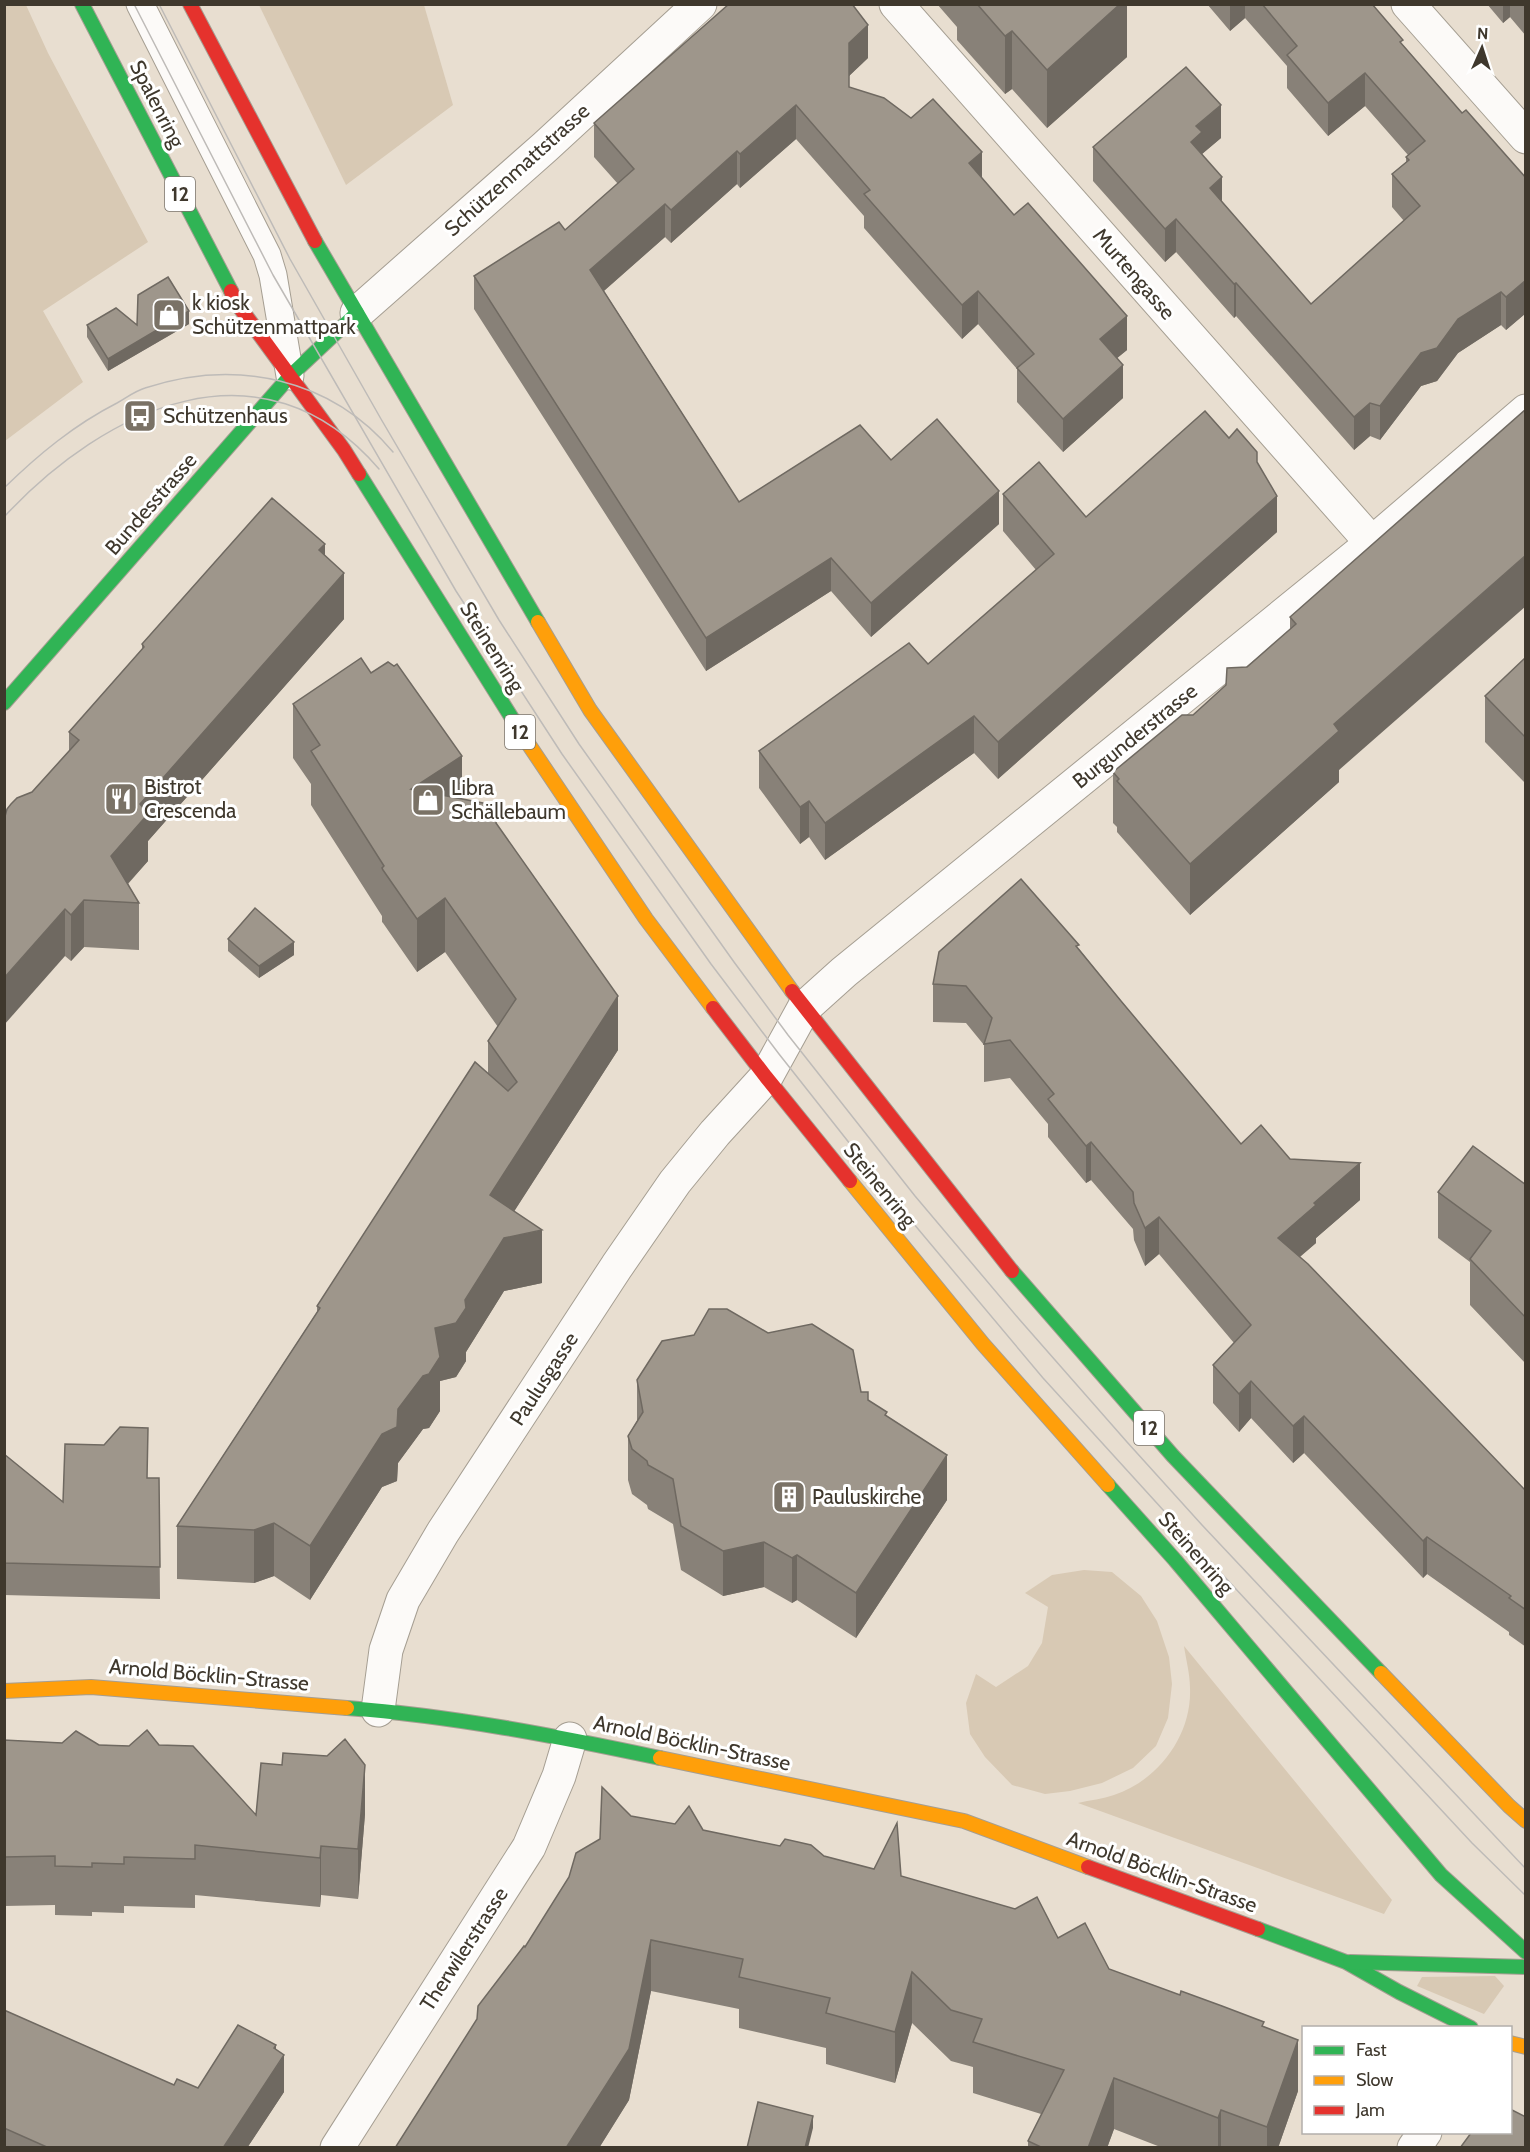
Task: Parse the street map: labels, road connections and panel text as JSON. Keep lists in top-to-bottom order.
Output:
{
  "streets": {
    "main road": [
      "Spalenring",
      "12",
      "Bundesstrasse",
      "Steinenring",
      "Arnold Böcklin-Strasse"
    ],
    "street": [
      "Schützenmattstrasse",
      "Murtengasse",
      "Burgunderstrasse",
      "Paulusgasse",
      "Therwilerstrasse"
    ]
  },
  "crossings": [
    ["Spalenring", "Bundesstrasse"],
    ["Spalenring", "Steinenring"],
    ["Schützenmattstrasse", "12"],
    ["Schützenmattstrasse", "Bundesstrasse"],
    ["12", "Bundesstrasse"],
    ["12", "Burgunderstrasse"],
    ["Murtengasse", "Burgunderstrasse"],
    ["Bundesstrasse", "Steinenring"],
    ["Steinenring", "Burgunderstrasse"],
    ["Steinenring", "Paulusgasse"],
    ["Burgunderstrasse", "Paulusgasse"],
    ["Paulusgasse", "Arnold Böcklin-Strasse"],
    ["Arnold Böcklin-Strasse", "Therwilerstrasse"]
  ],
  "places": {
    "shop": ["k kiosk Schützenmattpark", "Libra Schällebaum"],
    "bus stop": ["Schützenhaus"],
    "restaurant": ["Bistrot Crescenda"],
    "building": ["Pauluskirche"]
  },
  "legend": ["Fast", "Slow", "Jam"],
  "north": "top"
}
